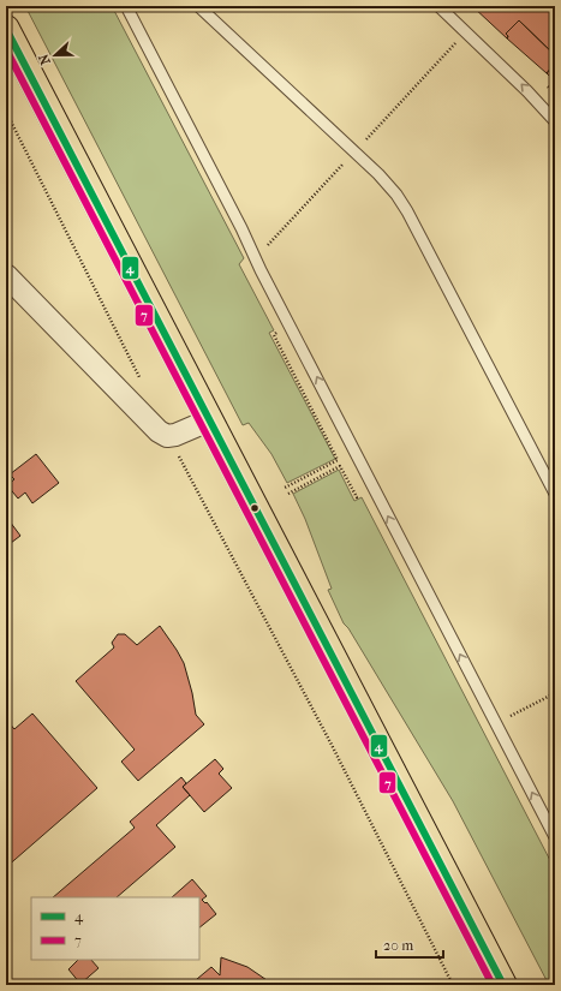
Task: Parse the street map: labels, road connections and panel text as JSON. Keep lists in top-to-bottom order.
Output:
{
  "lines": ["transit line 4", "transit line 7"],
  "legend": ["4", "7"],
  "scale_bar": "20 m",
  "north": "left"
}
